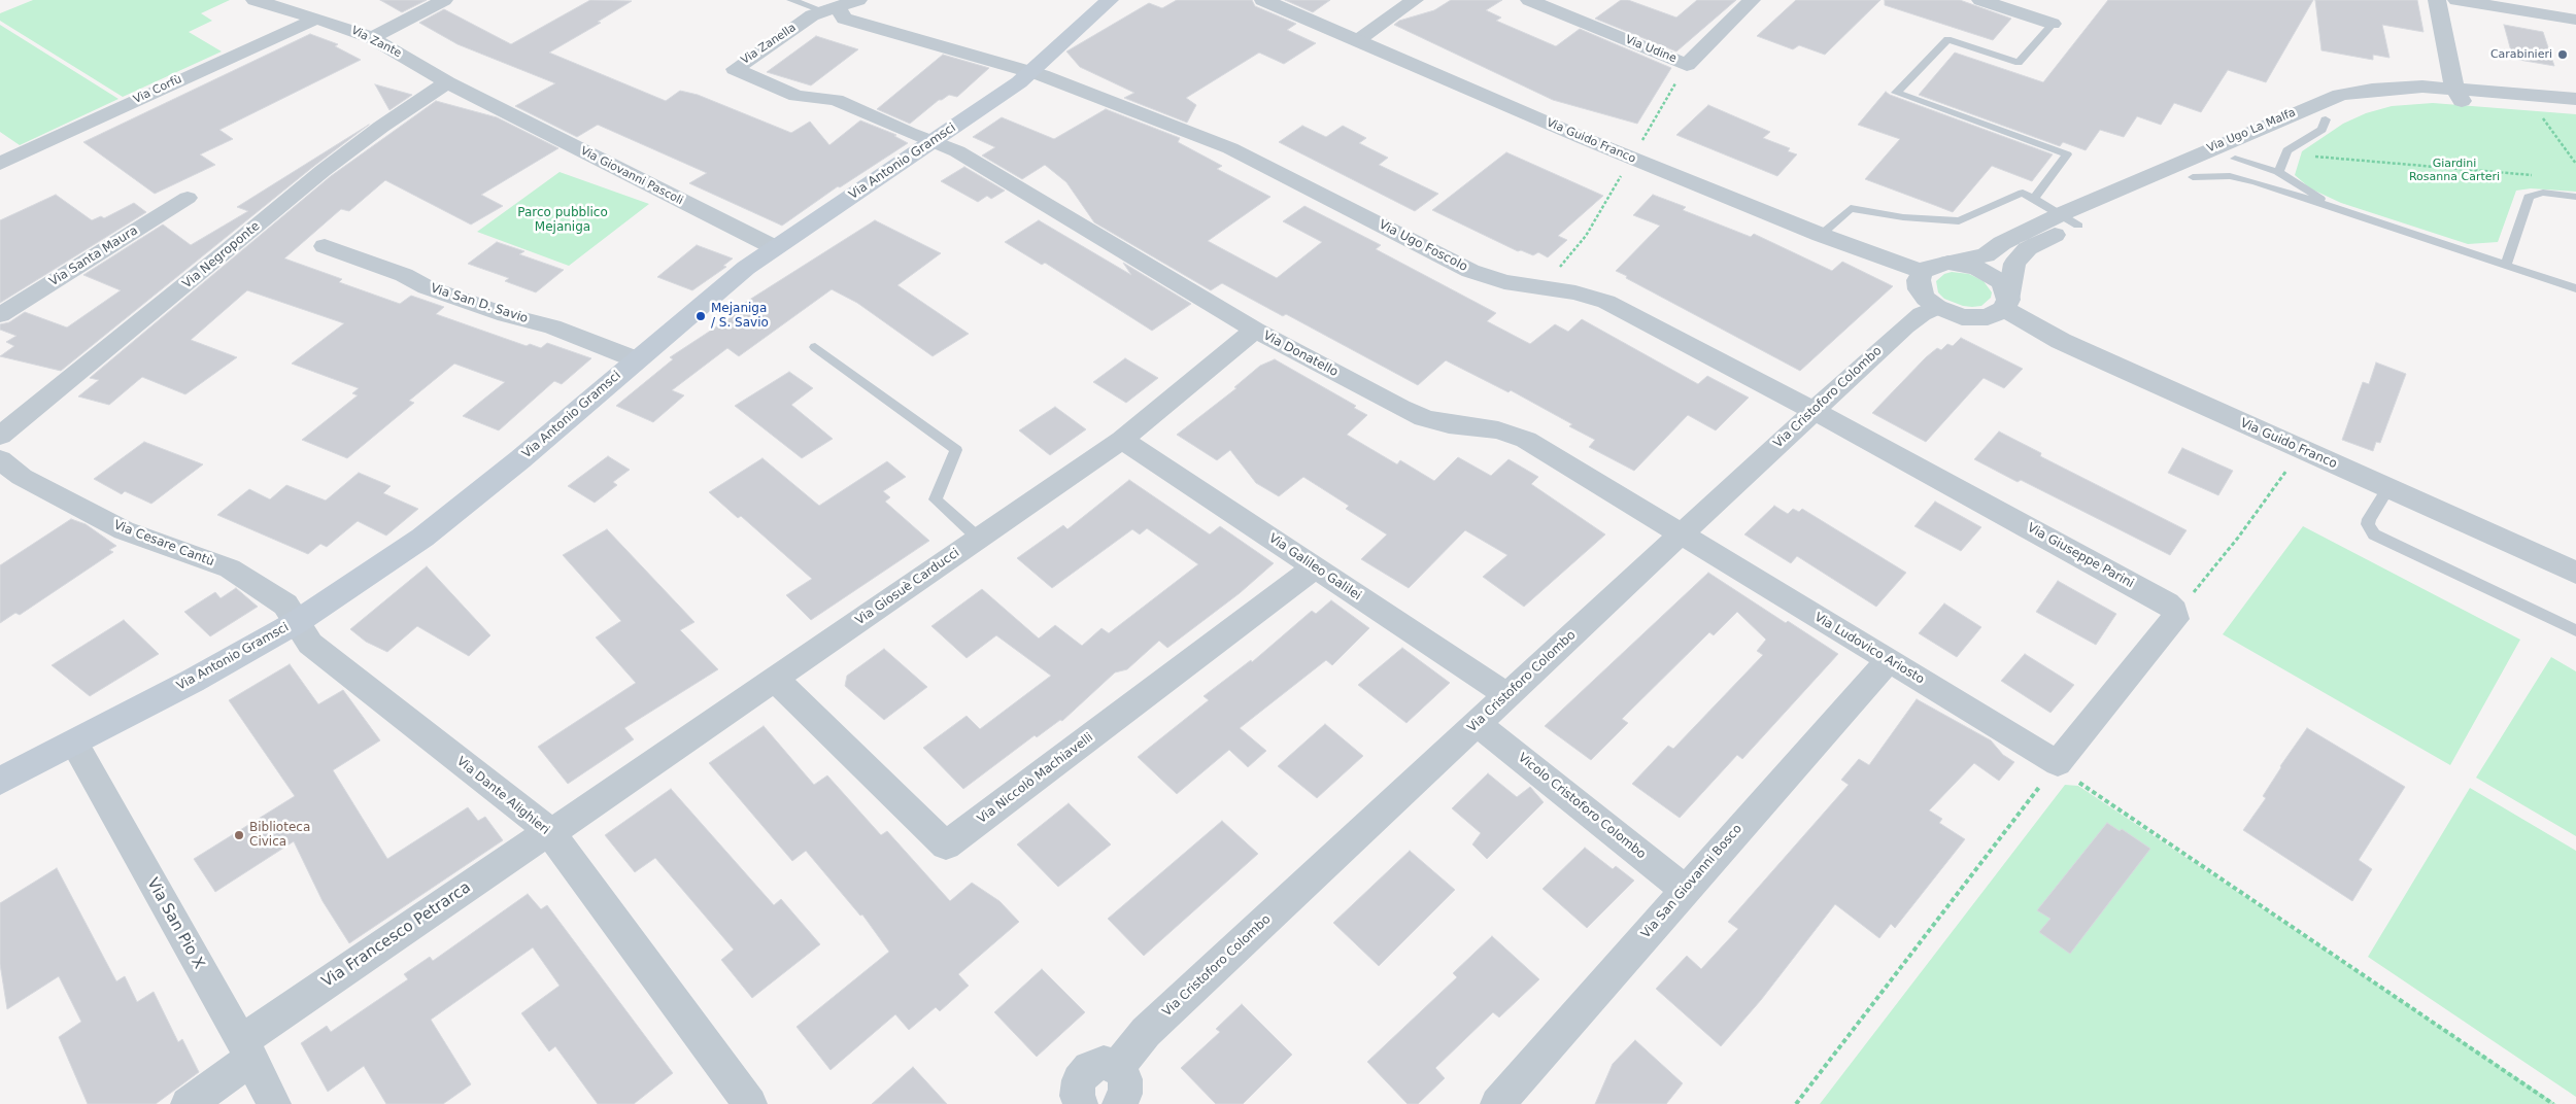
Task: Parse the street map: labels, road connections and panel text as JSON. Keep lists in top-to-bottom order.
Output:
{
  "streets": {
    "main road": ["Via Antonio Gramsci"],
    "street": [
      "Via Zante",
      "Via Zanella",
      "Via Udine",
      "Via Corfù",
      "Via Ugo La Malfa",
      "Via Guido Franco",
      "Via Giovanni Pascoli",
      "Via Ugo Foscolo",
      "Via Negroponte",
      "Via Santa Maura",
      "Via San D. Savio",
      "Via Donatello",
      "Via Cristoforo Colombo",
      "Via Cesare Cantù",
      "Via Giuseppe Parini",
      "Via Galileo Galilei",
      "Via Giosuè Carducci",
      "Via Ludovico Ariosto",
      "Via Niccolò Machiavelli",
      "Via Dante Alighieri",
      "Vicolo Cristoforo Colombo",
      "Via San Giovanni Bosco",
      "Via San Pio X",
      "Via Francesco Petrarca"
    ]
  },
  "crossings": [
    ["Via Zante", "Via Corfù"],
    ["Via Zante", "Via Giovanni Pascoli"],
    ["Via Zante", "Via Negroponte"],
    ["Via Zanella", "Via Antonio Gramsci"],
    ["Via Zanella", "Via Ugo Foscolo"],
    ["Via Zanella", "Via Donatello"],
    ["Via Ugo La Malfa", "Via Guido Franco"],
    ["Via Ugo La Malfa", "Via Cristoforo Colombo"],
    ["Via Guido Franco", "Via Cristoforo Colombo"],
    ["Via Antonio Gramsci", "Via Giovanni Pascoli"],
    ["Via Antonio Gramsci", "Via Ugo Foscolo"],
    ["Via Antonio Gramsci", "Via San D. Savio"],
    ["Via Antonio Gramsci", "Via Donatello"],
    ["Via Antonio Gramsci", "Via Cesare Cantù"],
    ["Via Antonio Gramsci", "Via Dante Alighieri"],
    ["Via Antonio Gramsci", "Via San Pio X"],
    ["Via Ugo Foscolo", "Via Cristoforo Colombo"],
    ["Via Ugo Foscolo", "Via Giuseppe Parini"],
    ["Via Donatello", "Via Cristoforo Colombo"],
    ["Via Donatello", "Via Giosuè Carducci"],
    ["Via Donatello", "Via Ludovico Ariosto"],
    ["Via Cristoforo Colombo", "Via Giuseppe Parini"],
    ["Via Cristoforo Colombo", "Via Galileo Galilei"],
    ["Via Cristoforo Colombo", "Via Ludovico Ariosto"],
    ["Via Cristoforo Colombo", "Vicolo Cristoforo Colombo"],
    ["Via Cesare Cantù", "Via Dante Alighieri"],
    ["Via Giuseppe Parini", "Via Ludovico Ariosto"],
    ["Via Galileo Galilei", "Via Giosuè Carducci"],
    ["Via Galileo Galilei", "Via Niccolò Machiavelli"],
    ["Via Giosuè Carducci", "Via Niccolò Machiavelli"],
    ["Via Giosuè Carducci", "Via Dante Alighieri"],
    ["Via Giosuè Carducci", "Via Francesco Petrarca"],
    ["Via Ludovico Ariosto", "Via San Giovanni Bosco"],
    ["Via Dante Alighieri", "Via Francesco Petrarca"],
    ["Vicolo Cristoforo Colombo", "Via San Giovanni Bosco"],
    ["Via San Pio X", "Via Francesco Petrarca"]
  ],
  "parks": ["Giardini Rosanna Carteri", "Parco pubblico Mejaniga"],
  "places": ["Carabinieri", "Mejaniga / S. Savio", "Biblioteca Civica"]
}
